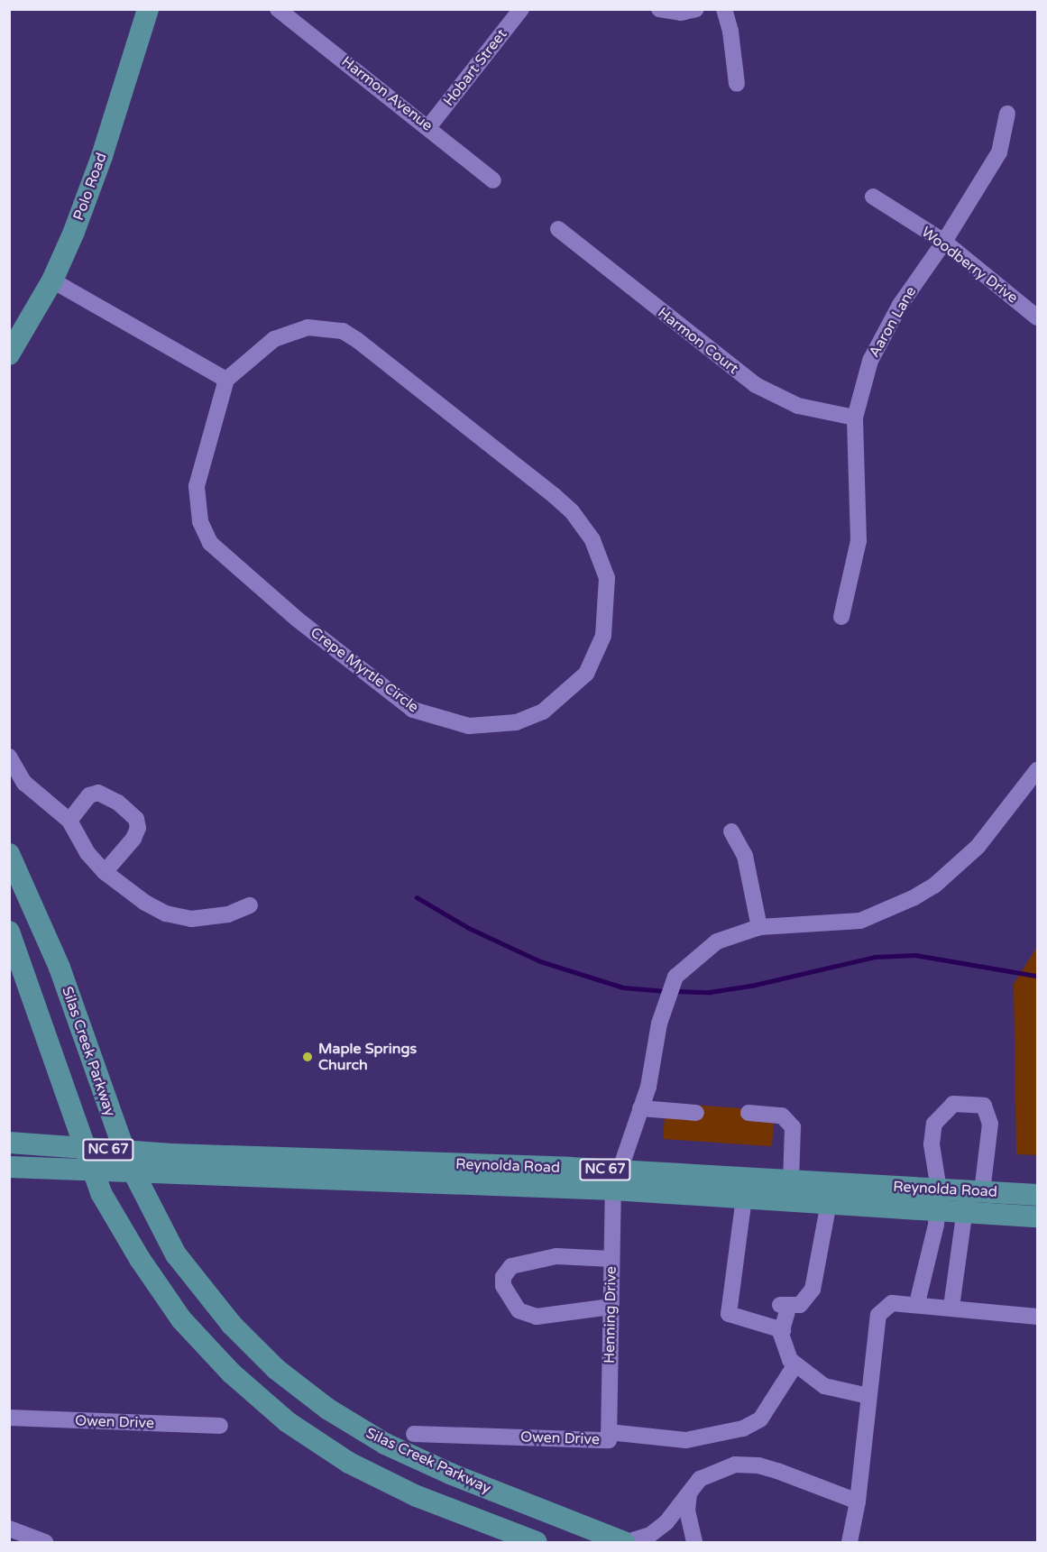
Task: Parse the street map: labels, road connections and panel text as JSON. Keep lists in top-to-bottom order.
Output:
{
  "streets": {
    "main road": [
      "Polo Road",
      "Silas Creek Parkway",
      "NC 67",
      "Reynolda Road"
    ],
    "street": [
      "Hobart Street",
      "Harmon Avenue",
      "Woodberry Drive",
      "Aaron Lane",
      "Harmon Court",
      "Crepe Myrtle Circle",
      "Henning Drive",
      "Owen Drive"
    ]
  },
  "crossings": [
    ["Hobart Street", "Harmon Avenue"],
    ["Woodberry Drive", "Aaron Lane"],
    ["Aaron Lane", "Harmon Court"],
    ["Reynolda Road", "Henning Drive"],
    ["Henning Drive", "Owen Drive"]
  ],
  "places": ["Maple Springs Church"]
}
